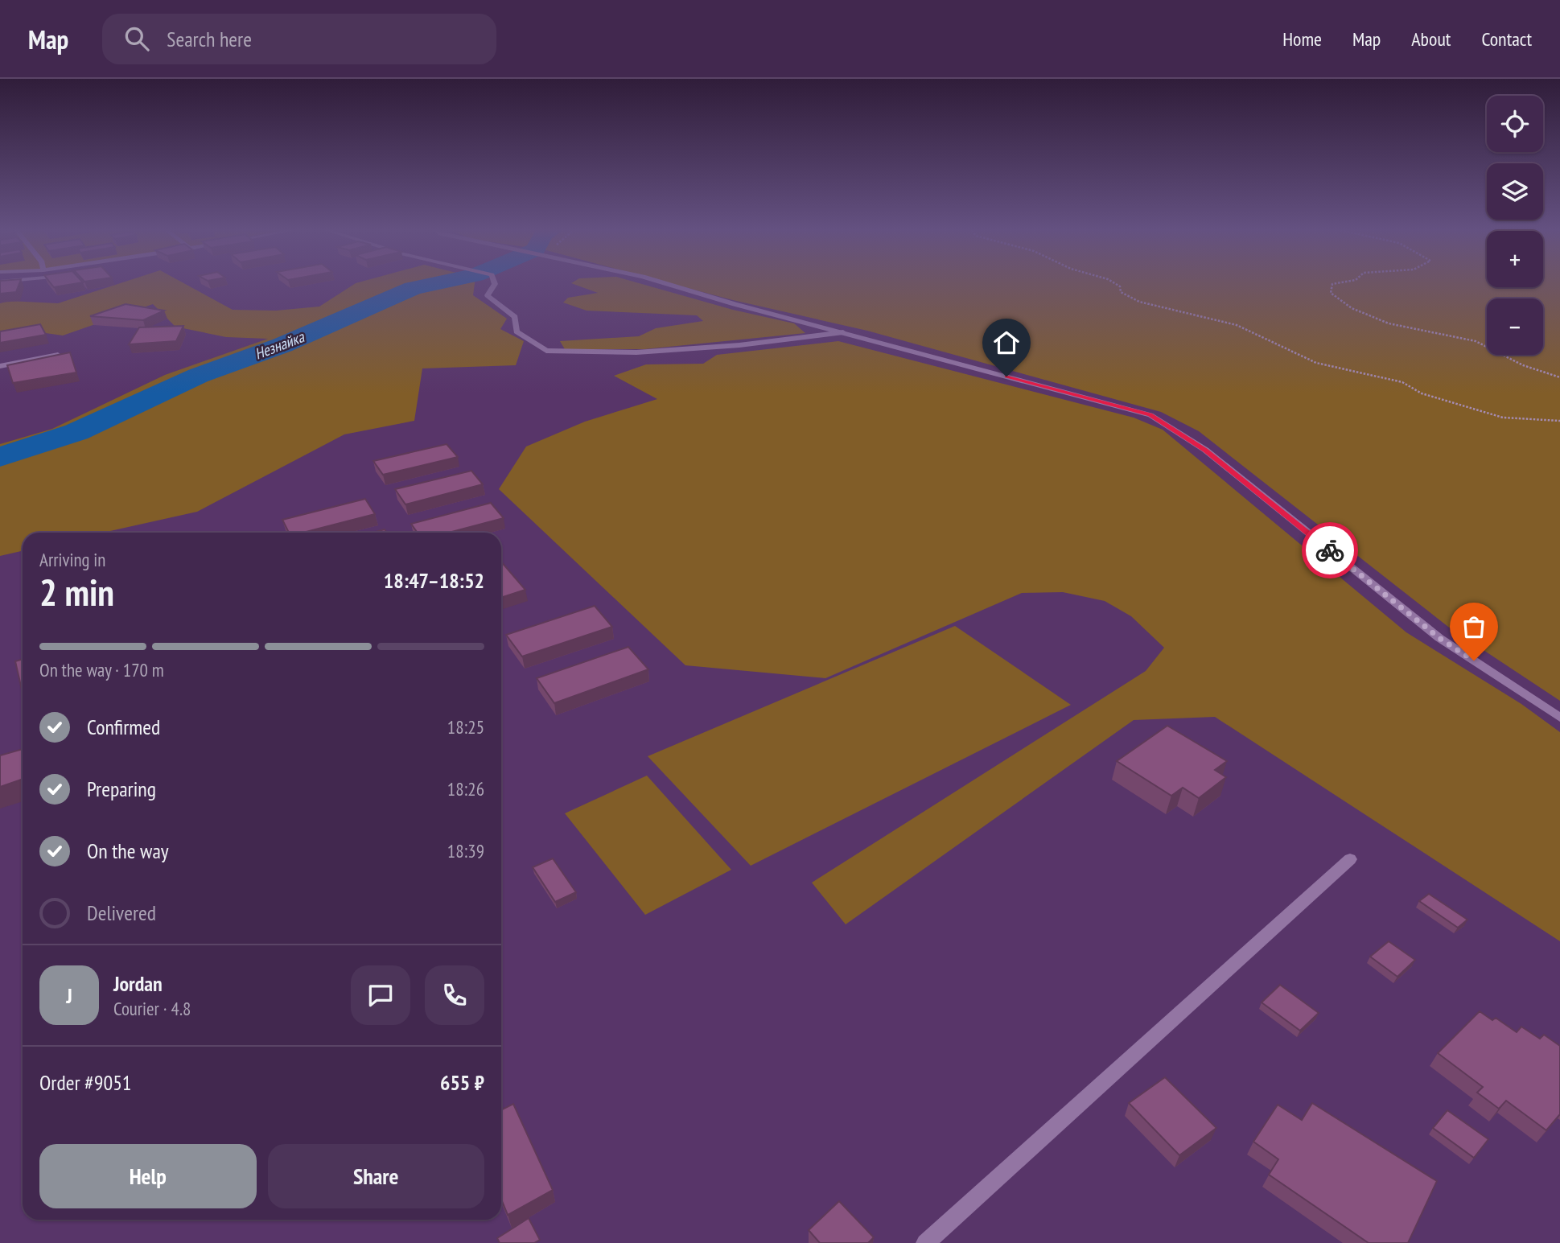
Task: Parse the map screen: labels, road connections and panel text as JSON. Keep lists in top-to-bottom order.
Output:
{
  "water": ["Незнайка"],
  "page": {
    "header": "Map",
    "search": "Search here",
    "nav": [
      "Home",
      "Map",
      "About",
      "Contact"
    ],
    "map_buttons": ["+", "−"],
    "heading": ["2 min", "Arriving in", "18:47–18:52"],
    "panel": [
      "Jordan",
      "Courier · 4.8",
      "Order #9051",
      "655 ₽"
    ],
    "bar": "On the way · 170 m",
    "list": [
      ["Confirmed", "18:25"],
      ["Preparing", "18:26"],
      ["On the way", "18:39"],
      "Delivered"
    ],
    "round": "J",
    "buttons": ["Help", "Share"]
  }
}
